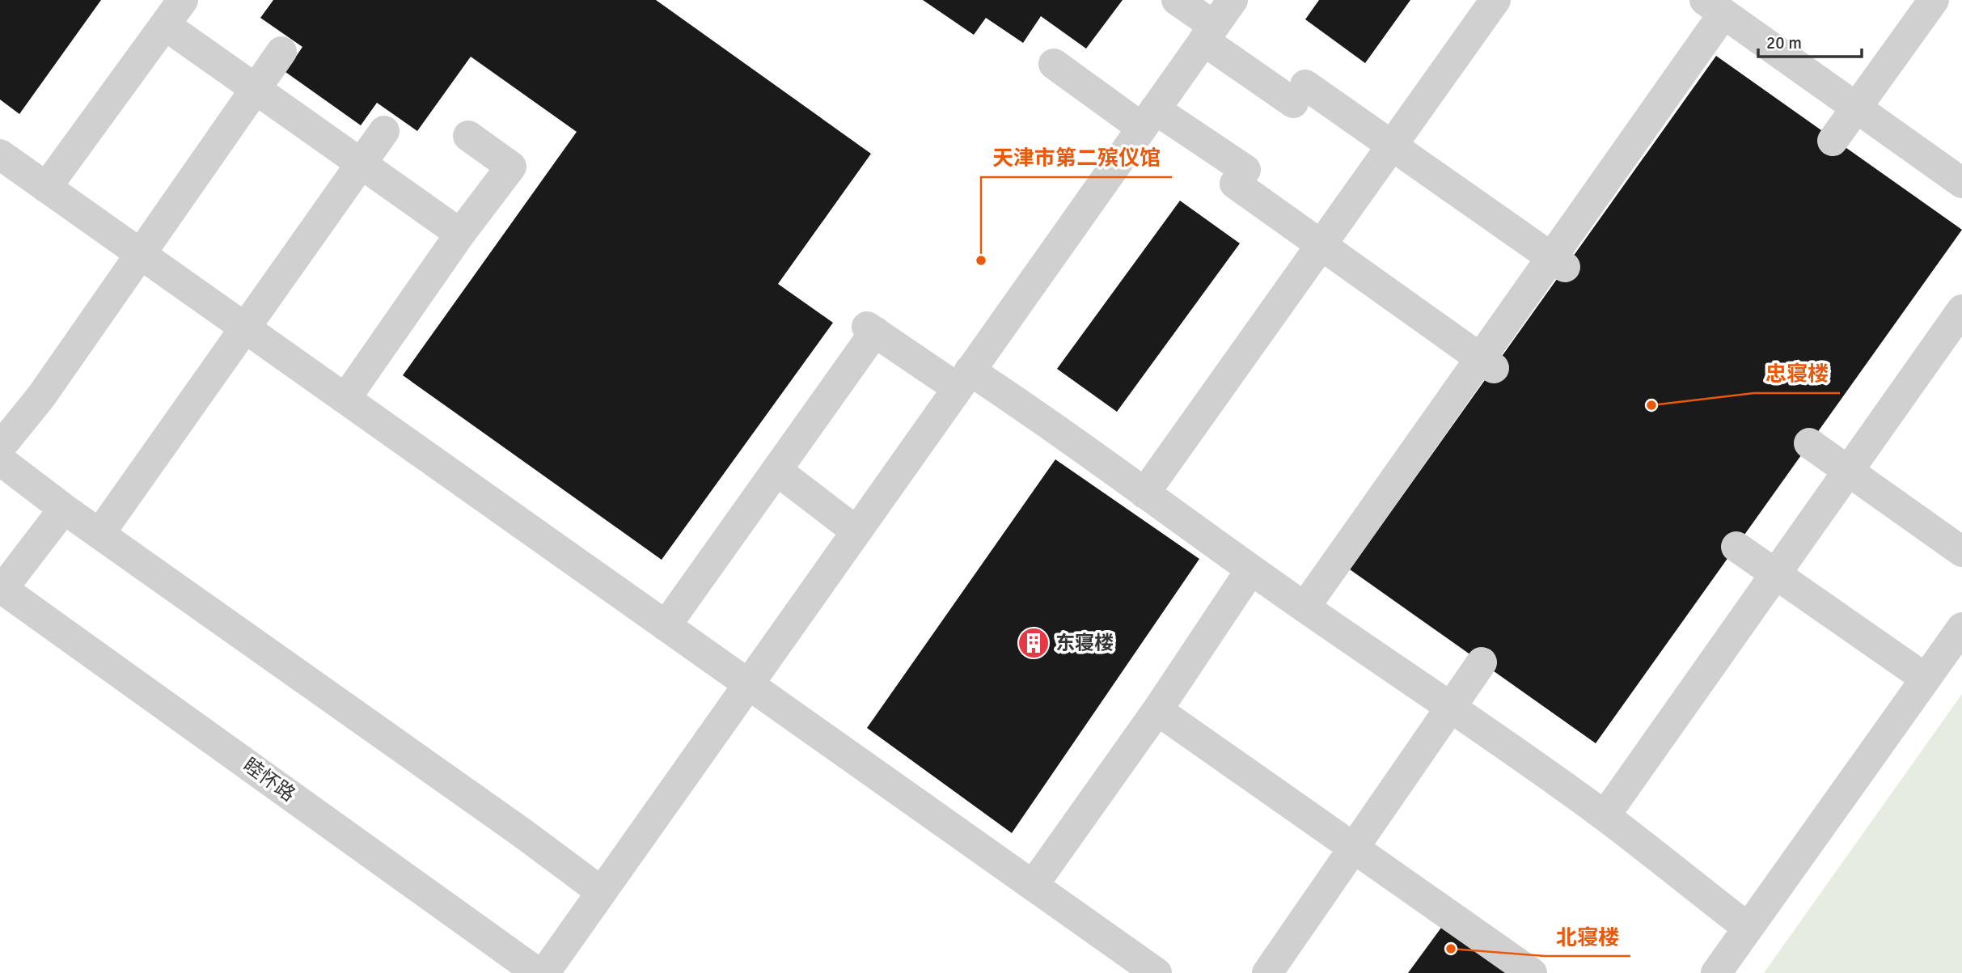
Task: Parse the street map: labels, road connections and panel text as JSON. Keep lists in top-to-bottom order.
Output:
{
  "streets": {
    "street": ["睦怀路"]
  },
  "places": {
    "other": ["天津市第二殡仪馆", "忠寝楼", "北寝楼"],
    "building": ["东寝楼"]
  },
  "scale_bar": "20 m"
}
